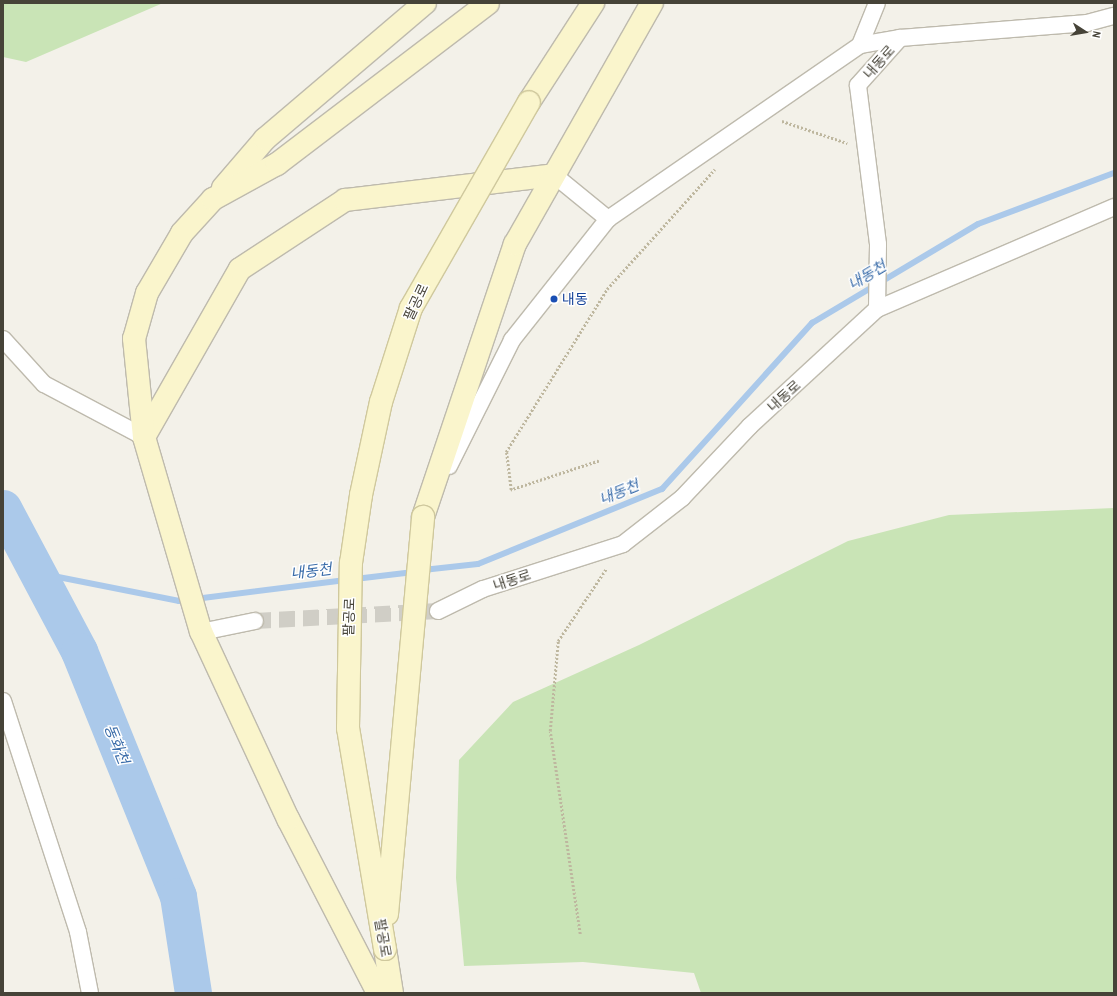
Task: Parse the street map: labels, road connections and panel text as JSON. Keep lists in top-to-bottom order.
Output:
{
  "streets": {
    "main road": ["팔공로"],
    "street": ["내동로"]
  },
  "water": ["내동천", "동화천"],
  "places": ["내동"],
  "north": "right"
}
